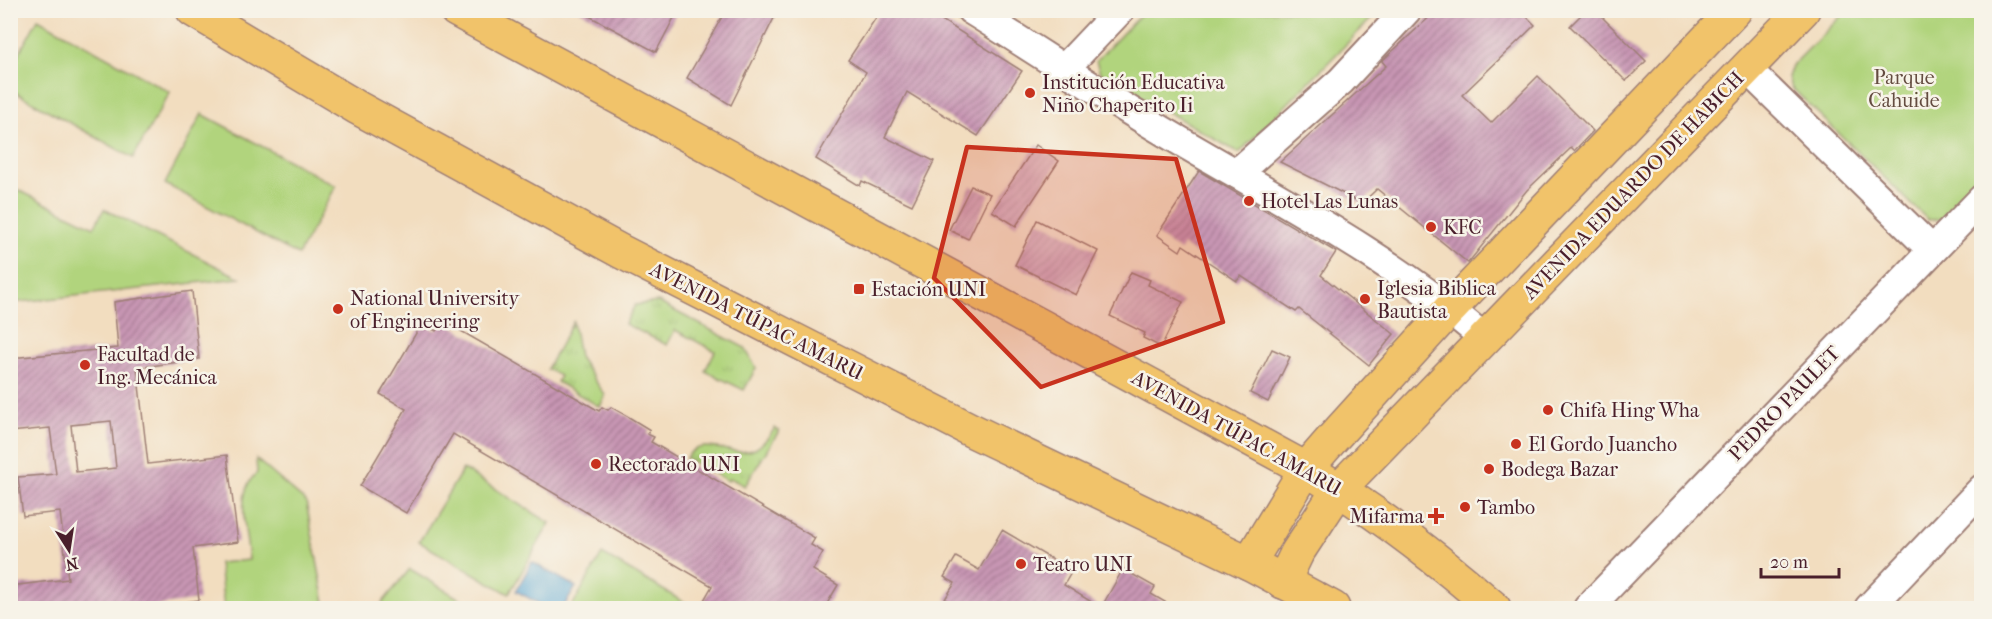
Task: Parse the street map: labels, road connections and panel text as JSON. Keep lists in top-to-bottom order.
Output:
{
  "streets": {
    "main road": ["AVENIDA EDUARDO DE HABICH", "AVENIDA TÚPAC AMARU"],
    "street": ["PEDRO PAULET"]
  },
  "crossings": [
    ["AVENIDA EDUARDO DE HABICH", "AVENIDA TÚPAC AMARU"]
  ],
  "parks": ["Parque Cahuide"],
  "places": {
    "other": [
      "Institución Educativa Niño Chaperito Ii",
      "Hotel Las Lunas",
      "KFC",
      "Iglesia Biblica Bautista",
      "National University of Engineering",
      "Facultad de Ing. Mecánica",
      "Chifa Hing Wha",
      "El Gordo Juancho",
      "Rectorado UNI",
      "Bodega Bazar",
      "Tambo",
      "Teatro UNI"
    ],
    "transit": ["Estación UNI"],
    "health": ["Mifarma"]
  },
  "scale_bar": "20 m",
  "north": "bottom"
}
